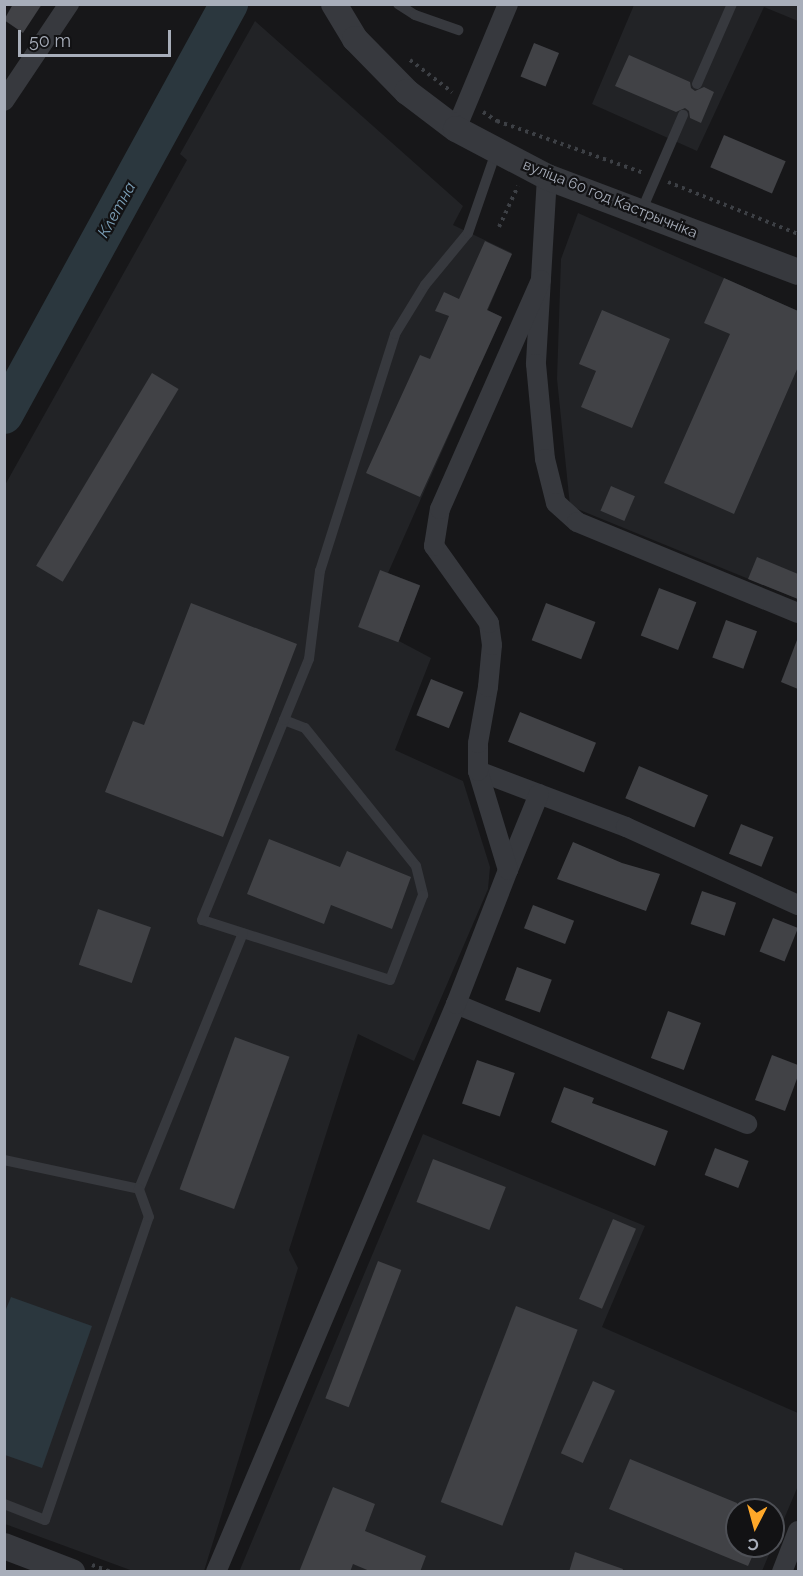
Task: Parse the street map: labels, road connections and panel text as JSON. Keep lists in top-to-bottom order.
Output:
{
  "streets": {
    "street": ["вуліца 60 год Кастрычніка"]
  },
  "water": ["Клетна"],
  "scale_bar": "50 m",
  "north": "bottom"
}
